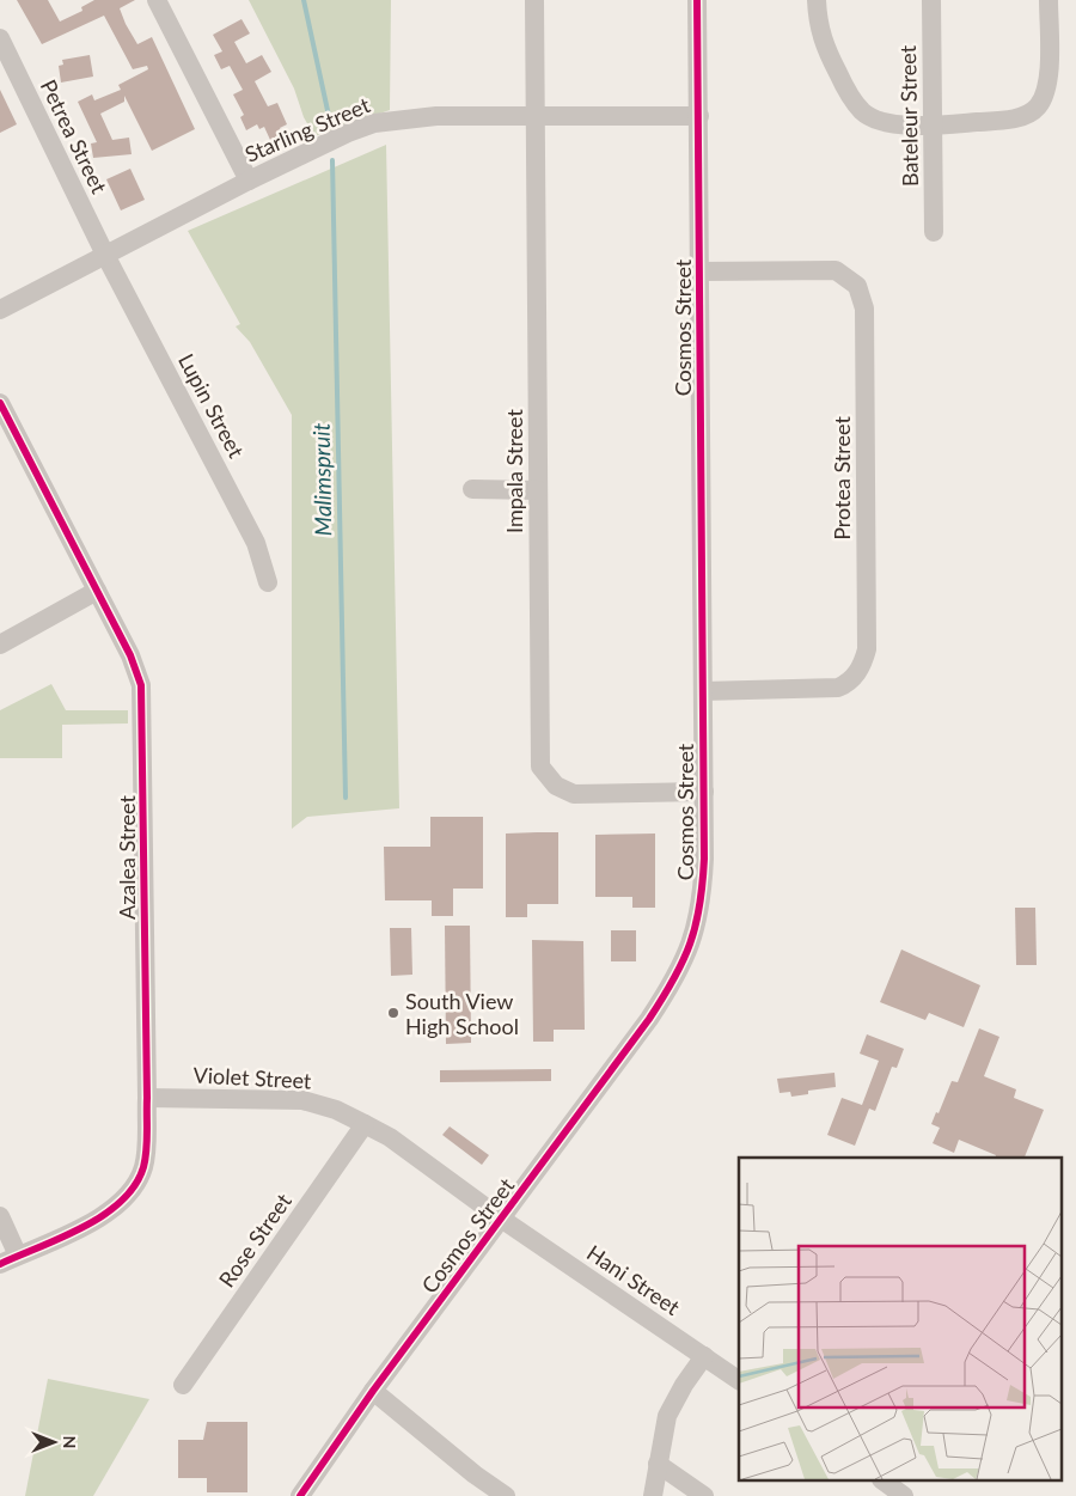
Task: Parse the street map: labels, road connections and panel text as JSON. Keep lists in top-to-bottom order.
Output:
{
  "streets": {
    "street": [
      "Bateleur Street",
      "Starling Street",
      "Petrea Street",
      "Cosmos Street",
      "Lupin Street",
      "Impala Street",
      "Protea Street",
      "Azalea Street",
      "Violet Street",
      "Rose Street",
      "Hani Street"
    ]
  },
  "crossings": [
    ["Starling Street", "Petrea Street"],
    ["Starling Street", "Cosmos Street"],
    ["Starling Street", "Lupin Street"],
    ["Starling Street", "Impala Street"],
    ["Petrea Street", "Lupin Street"],
    ["Cosmos Street", "Impala Street"],
    ["Cosmos Street", "Protea Street"],
    ["Cosmos Street", "Violet Street"],
    ["Cosmos Street", "Hani Street"],
    ["Azalea Street", "Violet Street"],
    ["Violet Street", "Rose Street"],
    ["Violet Street", "Hani Street"]
  ],
  "water": ["Malimspruit"],
  "places": ["South View High School"],
  "north": "right"
}
